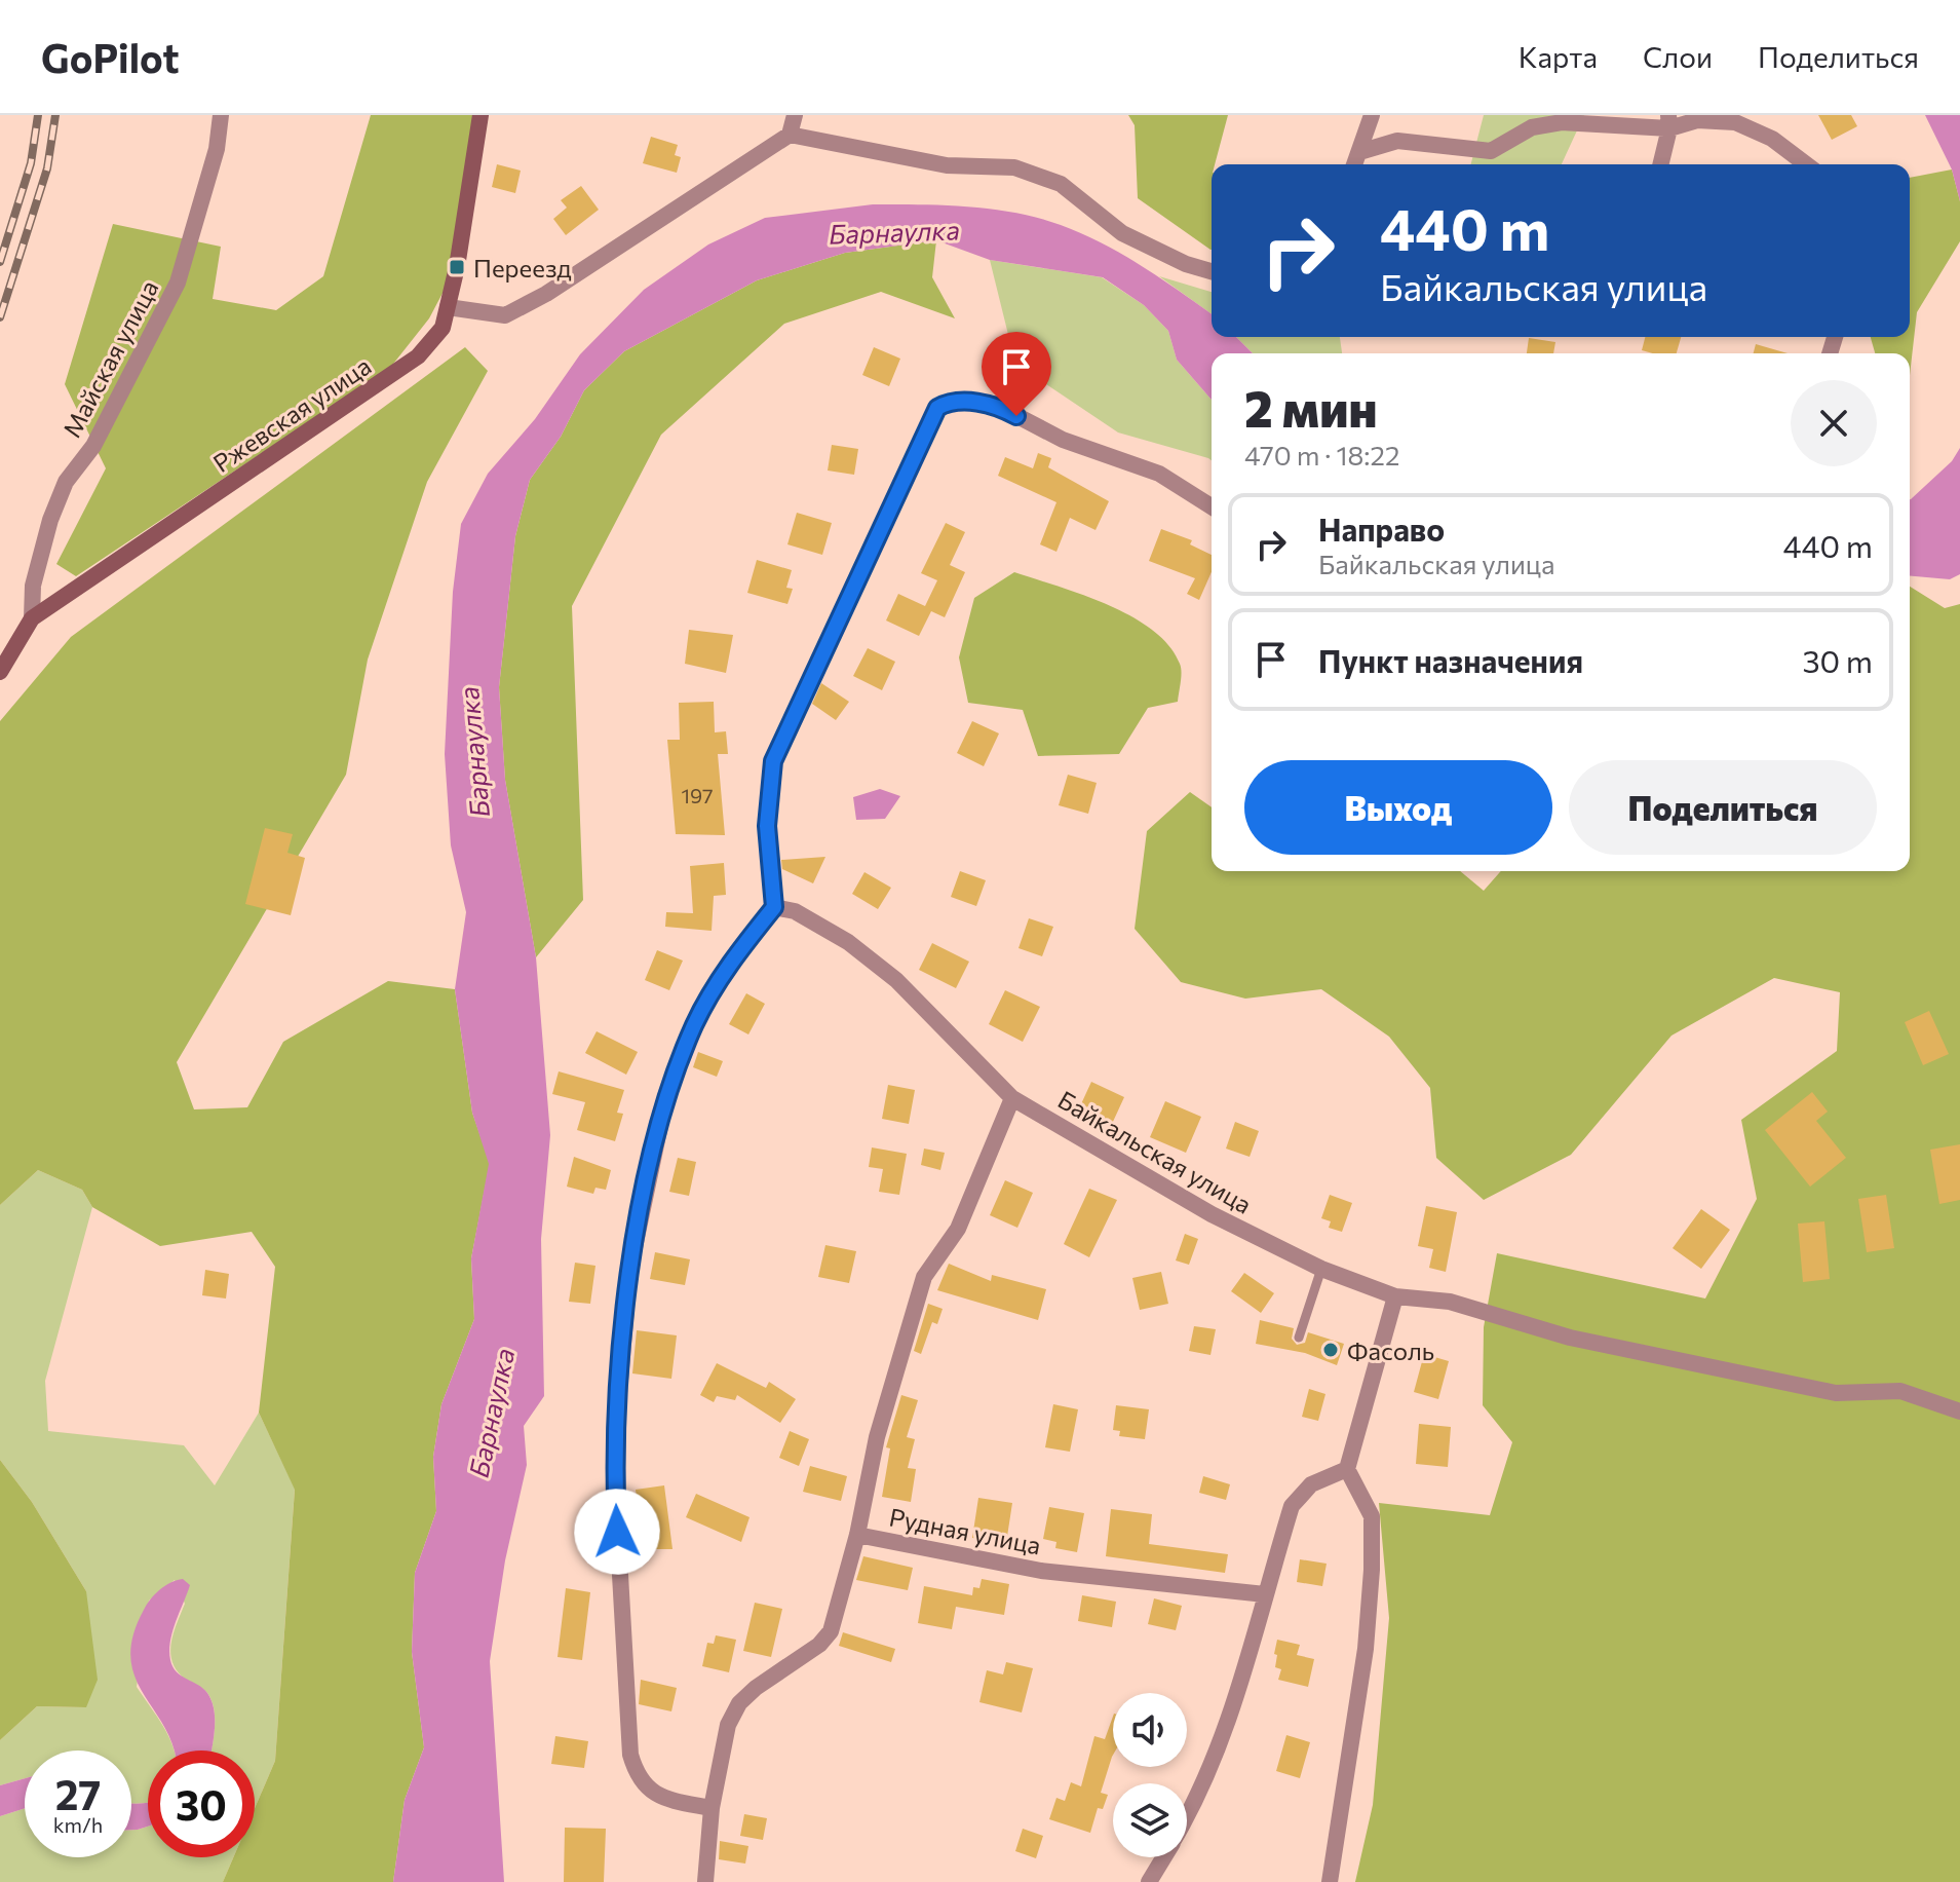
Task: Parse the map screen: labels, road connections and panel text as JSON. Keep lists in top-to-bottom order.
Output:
{
  "streets": {
    "main road": ["Ржевская улица"],
    "street": ["Майская улица", "Байкальская улица", "Рудная улица"]
  },
  "crossings": [
    ["Майская улица", "Ржевская улица"]
  ],
  "water": ["Барнаулка"],
  "places": {
    "transit": ["Переезд"],
    "other": ["Фасоль"]
  },
  "house_numbers": ["197"],
  "page": {
    "header": "GoPilot",
    "nav": ["Карта", "Слои", "Поделиться"],
    "turn": ["440 m", "Байкальская улица"],
    "heading": ["2 мин", "470 m · 18:22"],
    "list": [
      {
        "name": "Направо",
        "note": "Байкальская улица",
        "value": "440 m"
      },
      {
        "name": "Пункт назначения",
        "value": "30 m"
      }
    ],
    "buttons": ["Выход", "Поделиться"],
    "speed": "27 km/h",
    "limit": "30"
  }
}
